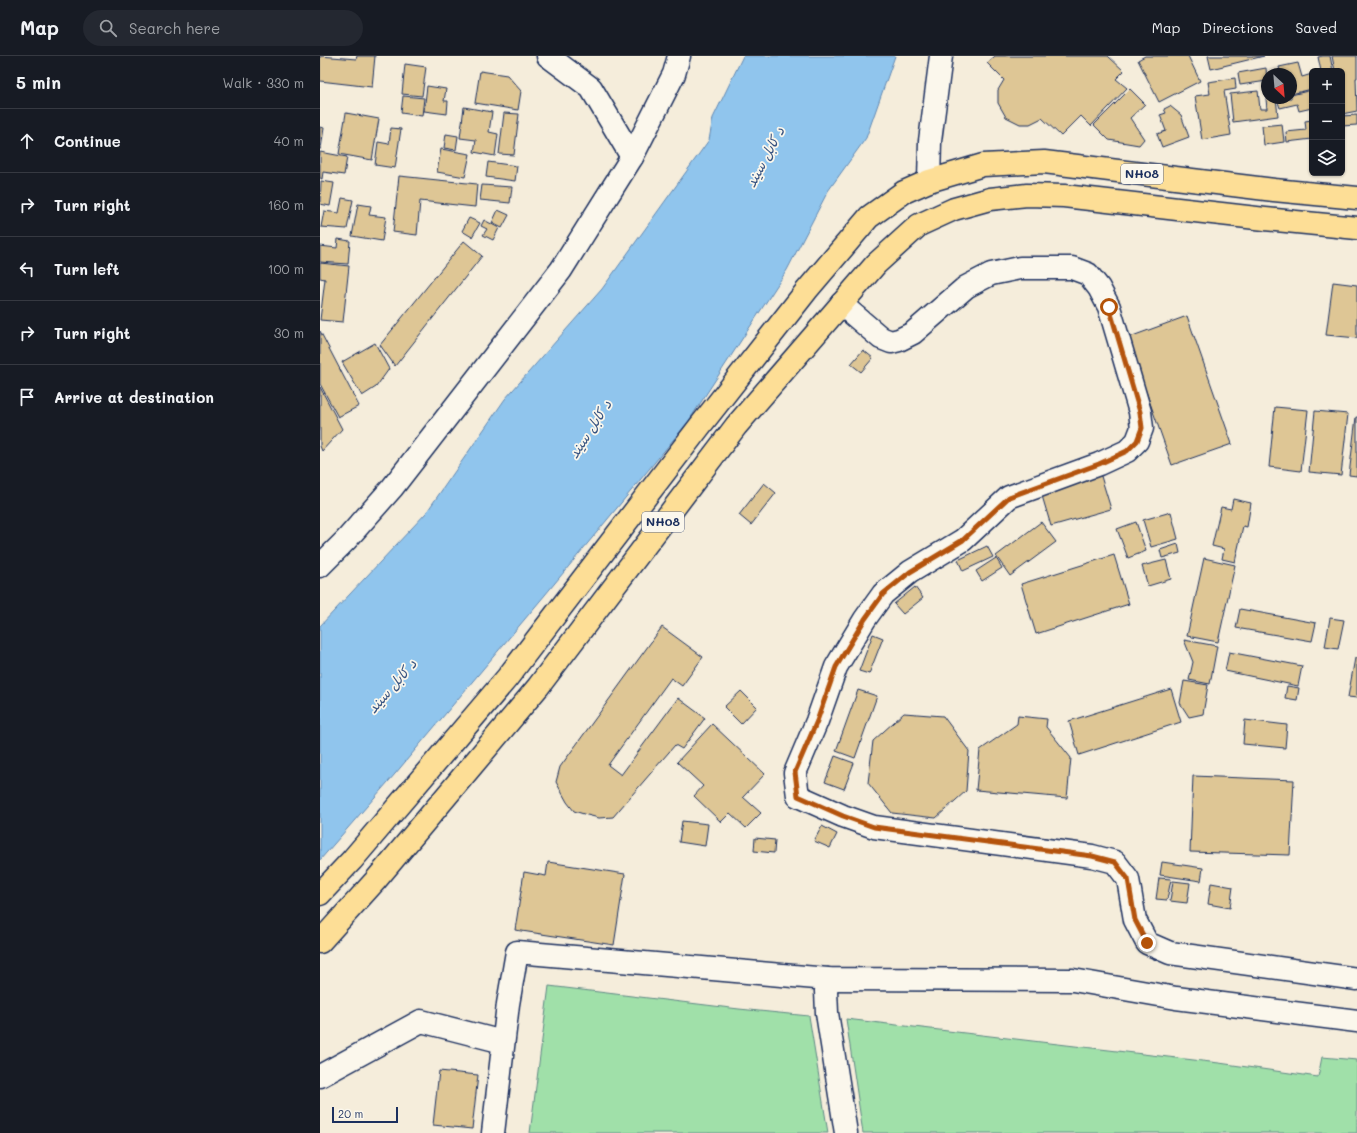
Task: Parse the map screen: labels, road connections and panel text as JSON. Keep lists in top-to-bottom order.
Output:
{
  "streets": {
    "highway": ["NH08"]
  },
  "water": ["د کابل سيند"],
  "scale_bar": "20 m",
  "north": "bottom right",
  "page": {
    "header": "Map",
    "search": "Search here",
    "nav": ["Map", "Directions", "Saved"],
    "heading": ["5 min", "Walk · 330 m"],
    "map_buttons": ["+", "−"],
    "list": [
      ["Continue", "40 m"],
      ["Turn right", "160 m"],
      ["Turn left", "100 m"],
      ["Turn right", "30 m"],
      "Arrive at destination"
    ],
    "scale": "20 m"
  }
}
